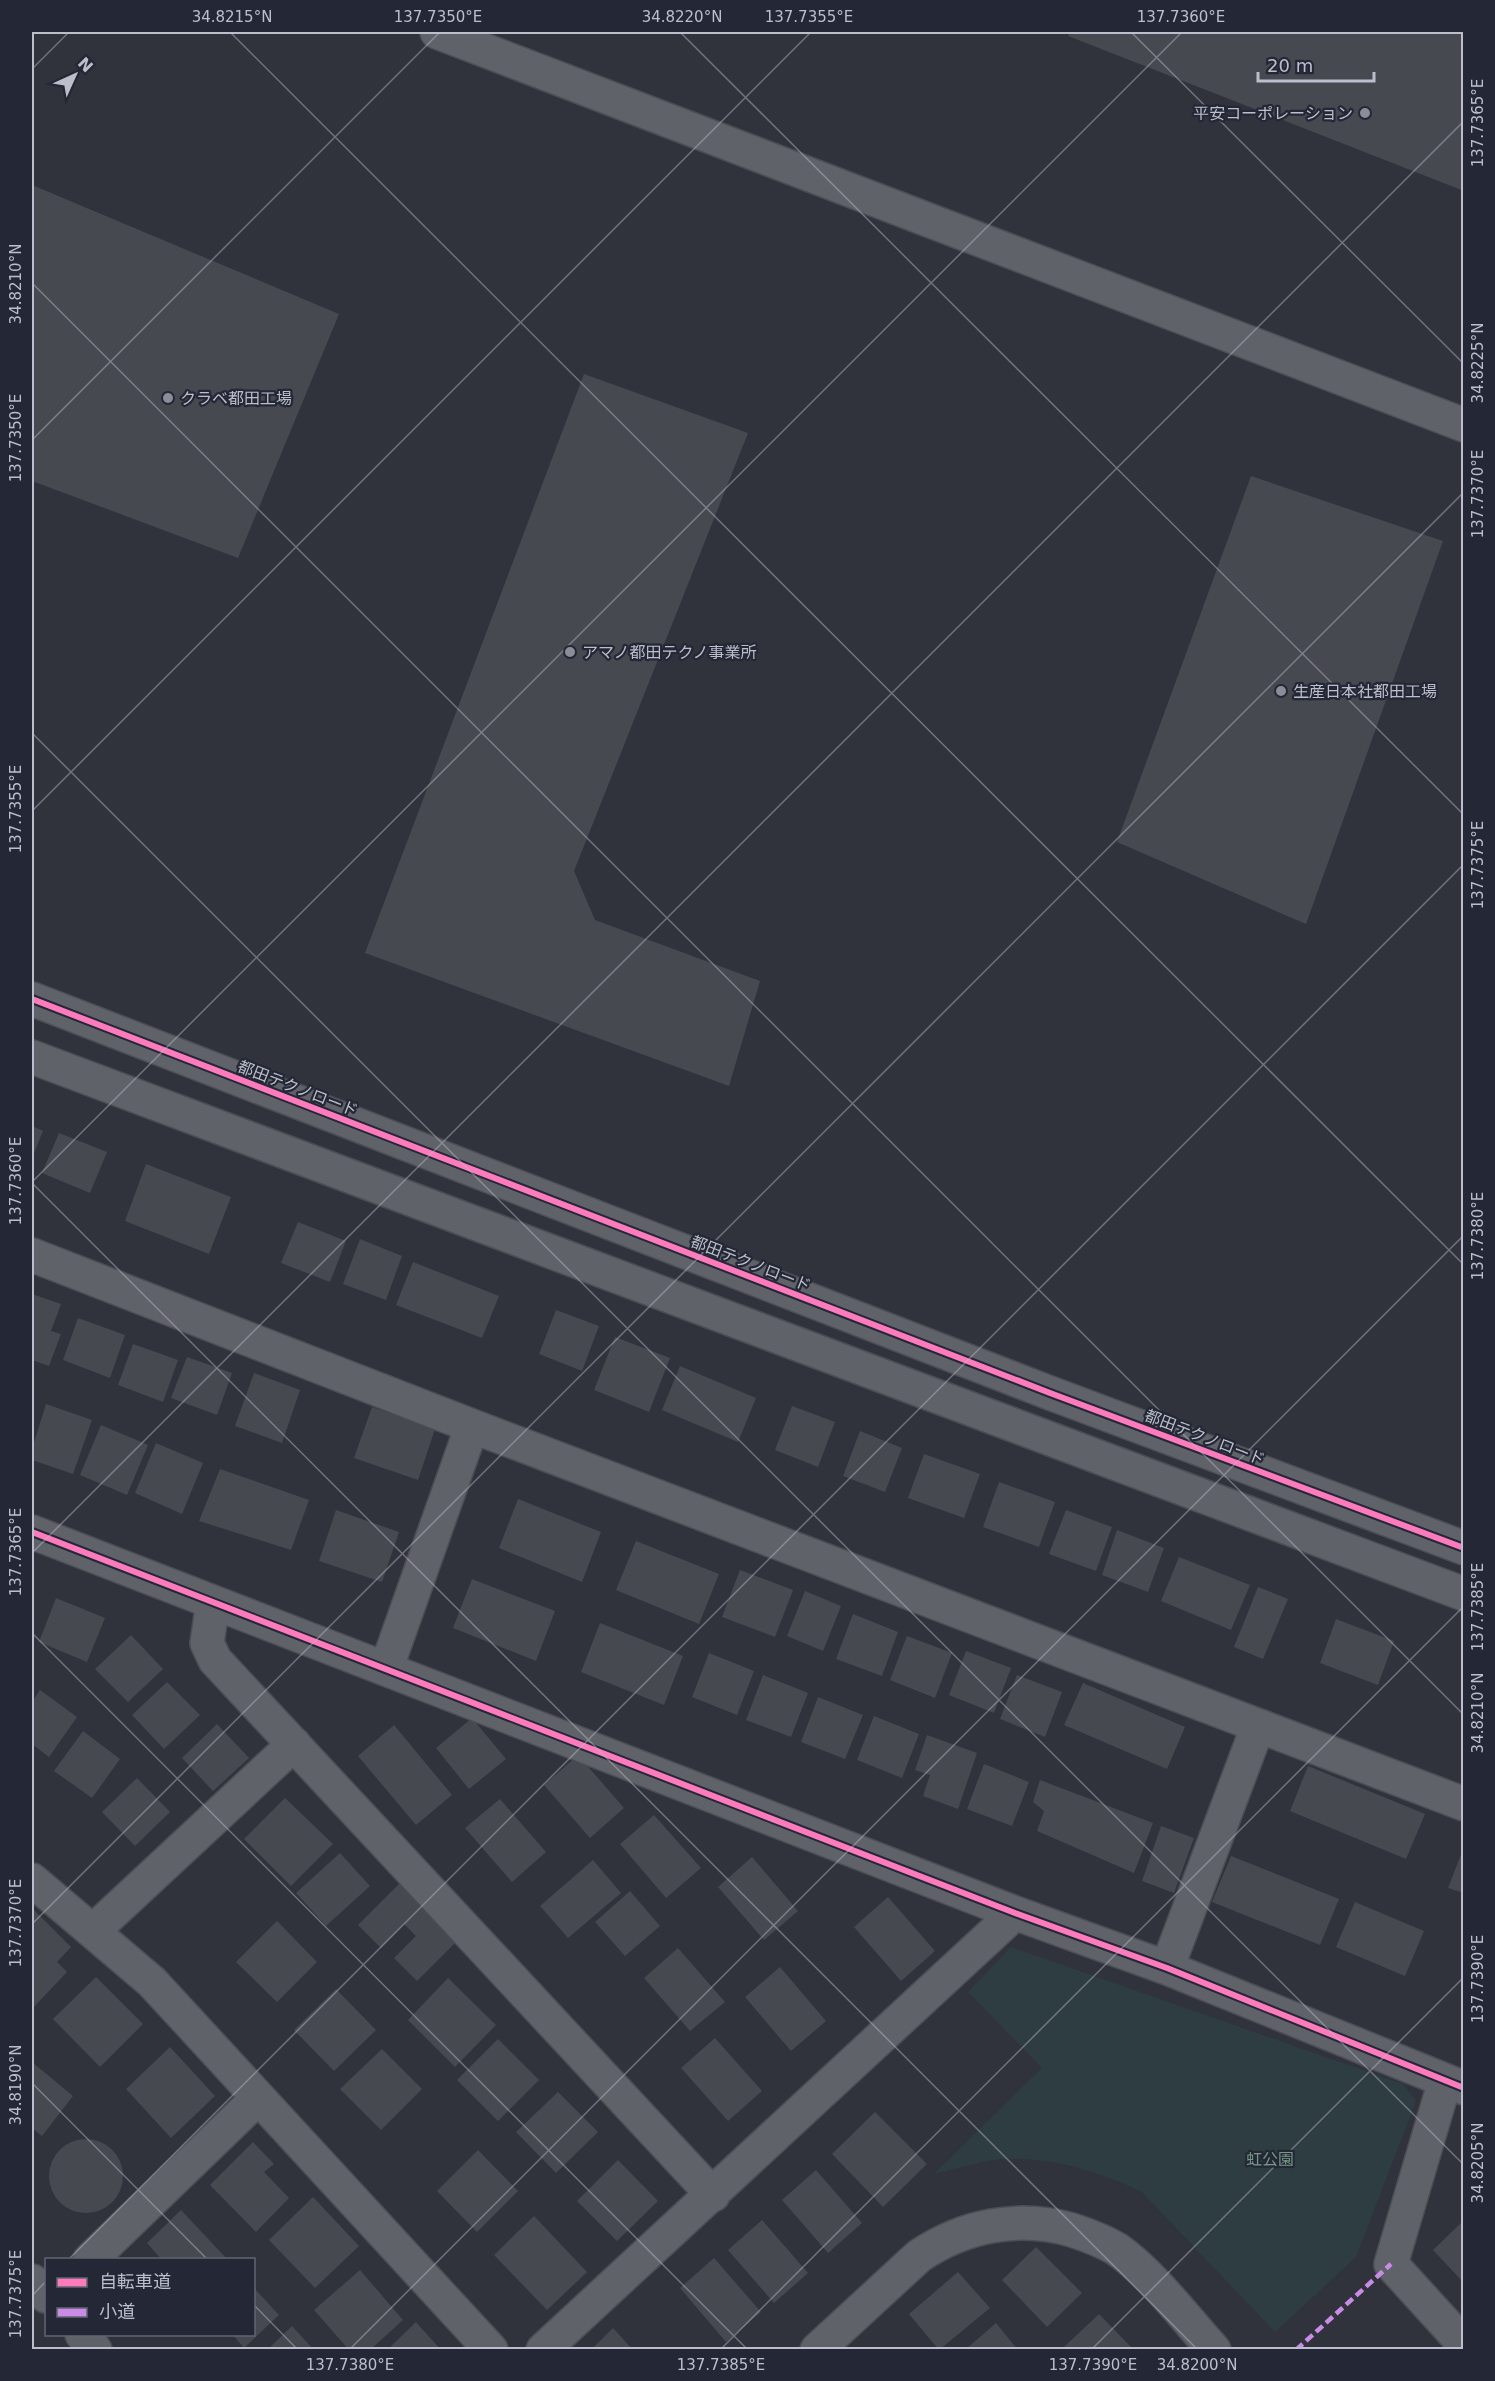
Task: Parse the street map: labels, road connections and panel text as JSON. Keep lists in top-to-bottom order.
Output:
{
  "streets": {
    "street": ["都田テクノロード"]
  },
  "parks": ["虹公園"],
  "places": [
    "平安コーポレーション",
    "クラベ都田工場",
    "アマノ都田テクノ事業所",
    "生産日本社都田工場"
  ],
  "legend": ["自転車道", "小道"],
  "scale_bar": "20 m",
  "north": "top right",
  "coordinates": [
    "34.8215°N",
    "137.7350°E",
    "34.8220°N",
    "137.7355°E",
    "137.7360°E",
    "137.7365°E",
    "34.8210°N",
    "34.8225°N",
    "137.7370°E",
    "137.7375°E",
    "137.7380°E",
    "137.7385°E",
    "137.7390°E",
    "34.8190°N",
    "34.8205°N",
    "34.8200°N"
  ]
}
